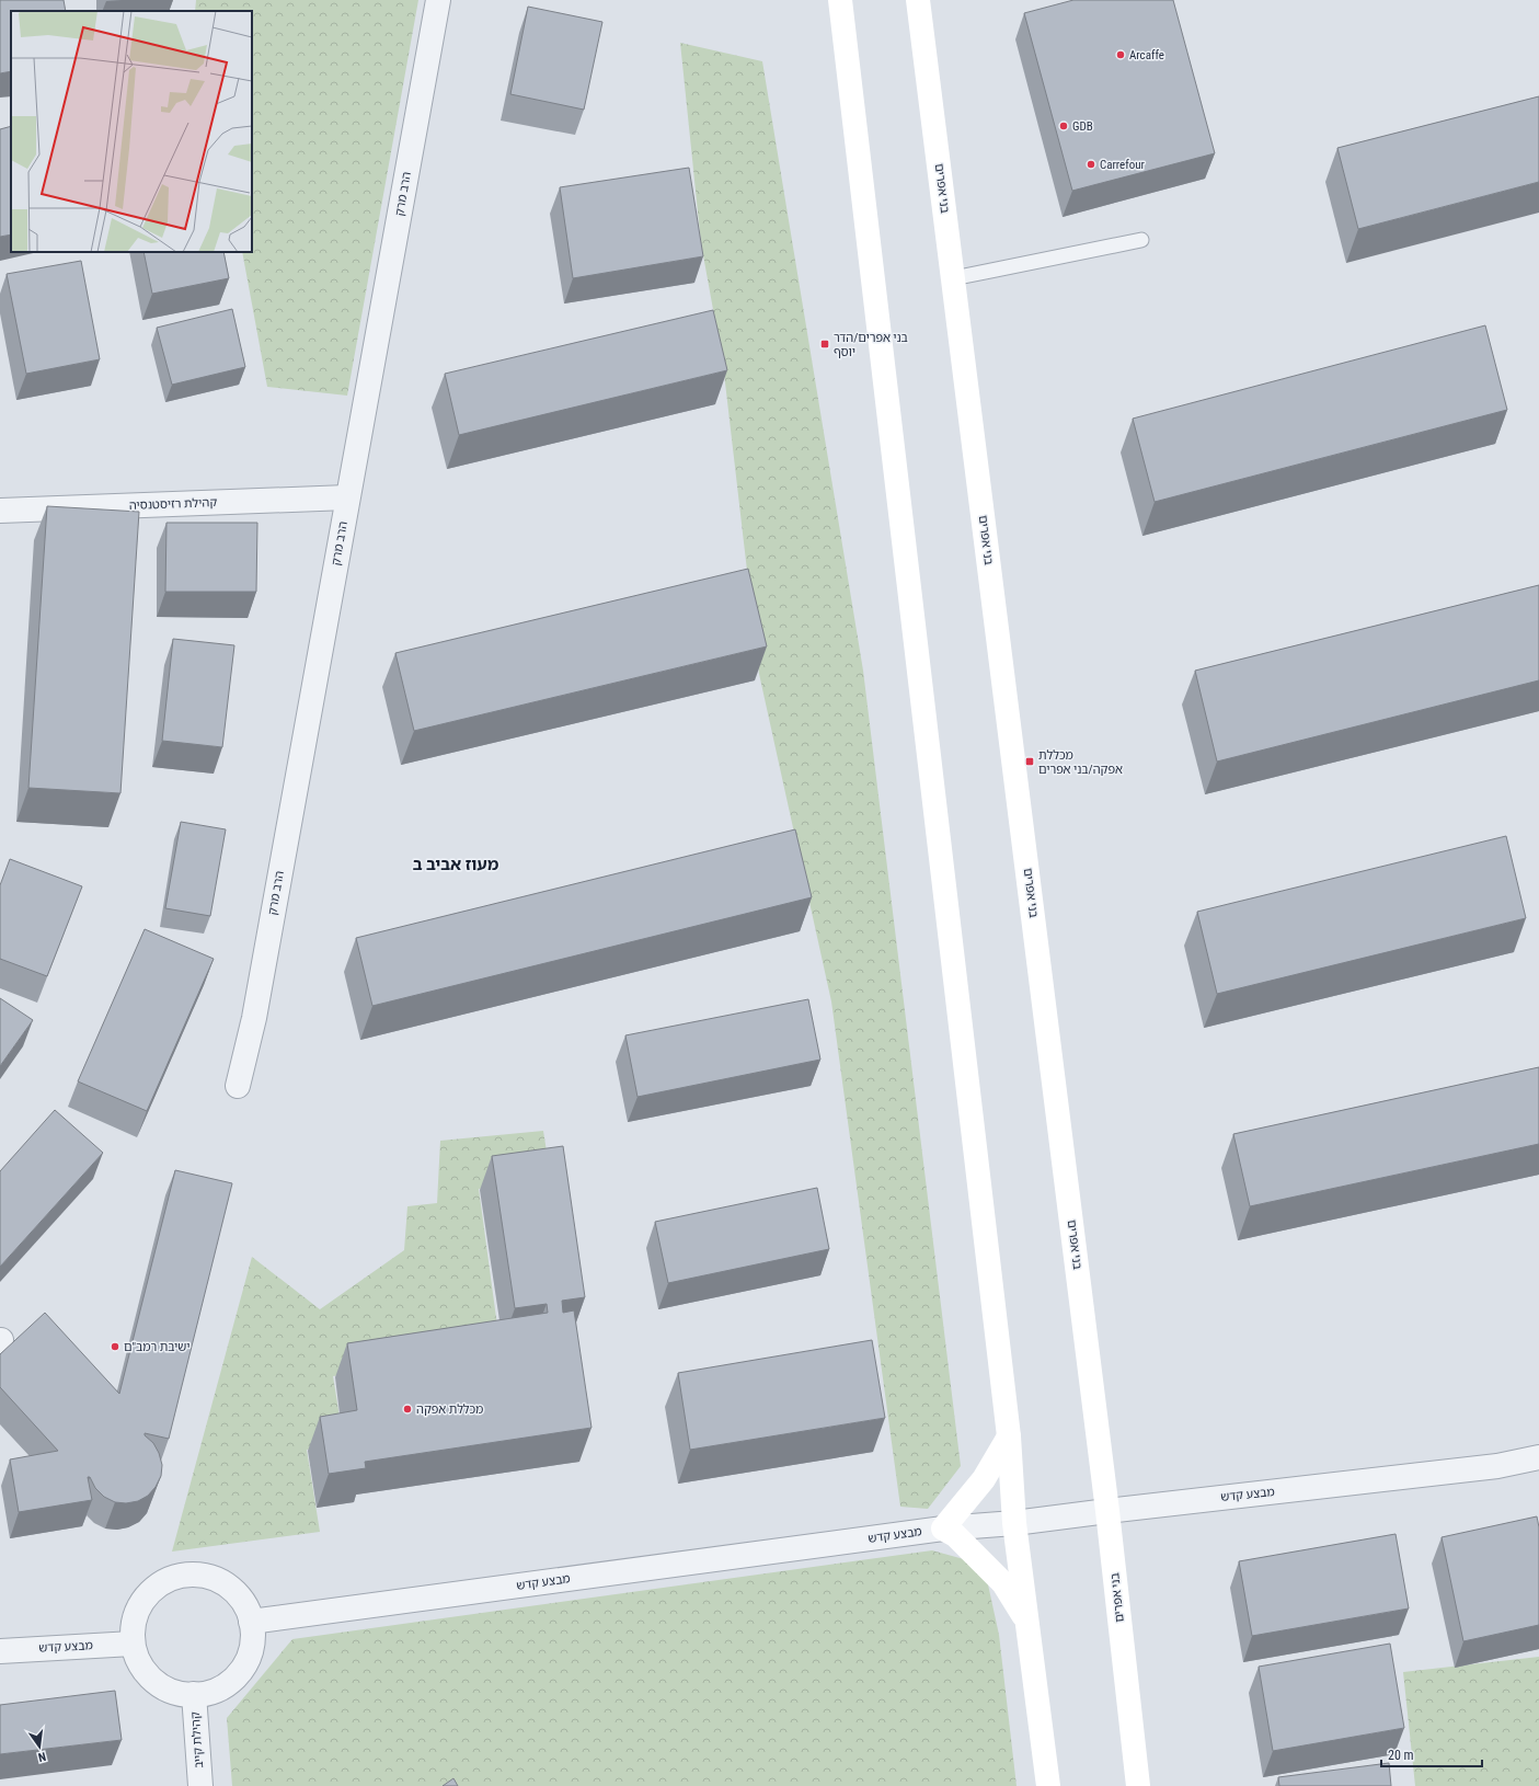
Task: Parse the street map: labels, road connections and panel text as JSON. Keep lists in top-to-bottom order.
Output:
{
  "streets": {
    "main road": ["בני אפרים"],
    "street": [
      "הרב מרק",
      "קהילת רזיסטנסיה",
      "מבצע קדש",
      "קהילת קייב"
    ]
  },
  "crossings": [
    ["בני אפרים", "מבצע קדש"],
    ["הרב מרק", "קהילת רזיסטנסיה"],
    ["מבצע קדש", "קהילת קייב"]
  ],
  "districts": ["מעוז אביב ב"],
  "places": {
    "other": [
      "Arcaffe",
      "GDB",
      "Carrefour",
      "ישיבת רמב\"ם",
      "מכללת אפקה"
    ],
    "transit": ["בני אפרים/הדר יוסף", "מכללת אפקה/בני אפרים"]
  },
  "scale_bar": "20 m",
  "north": "bottom"
}
